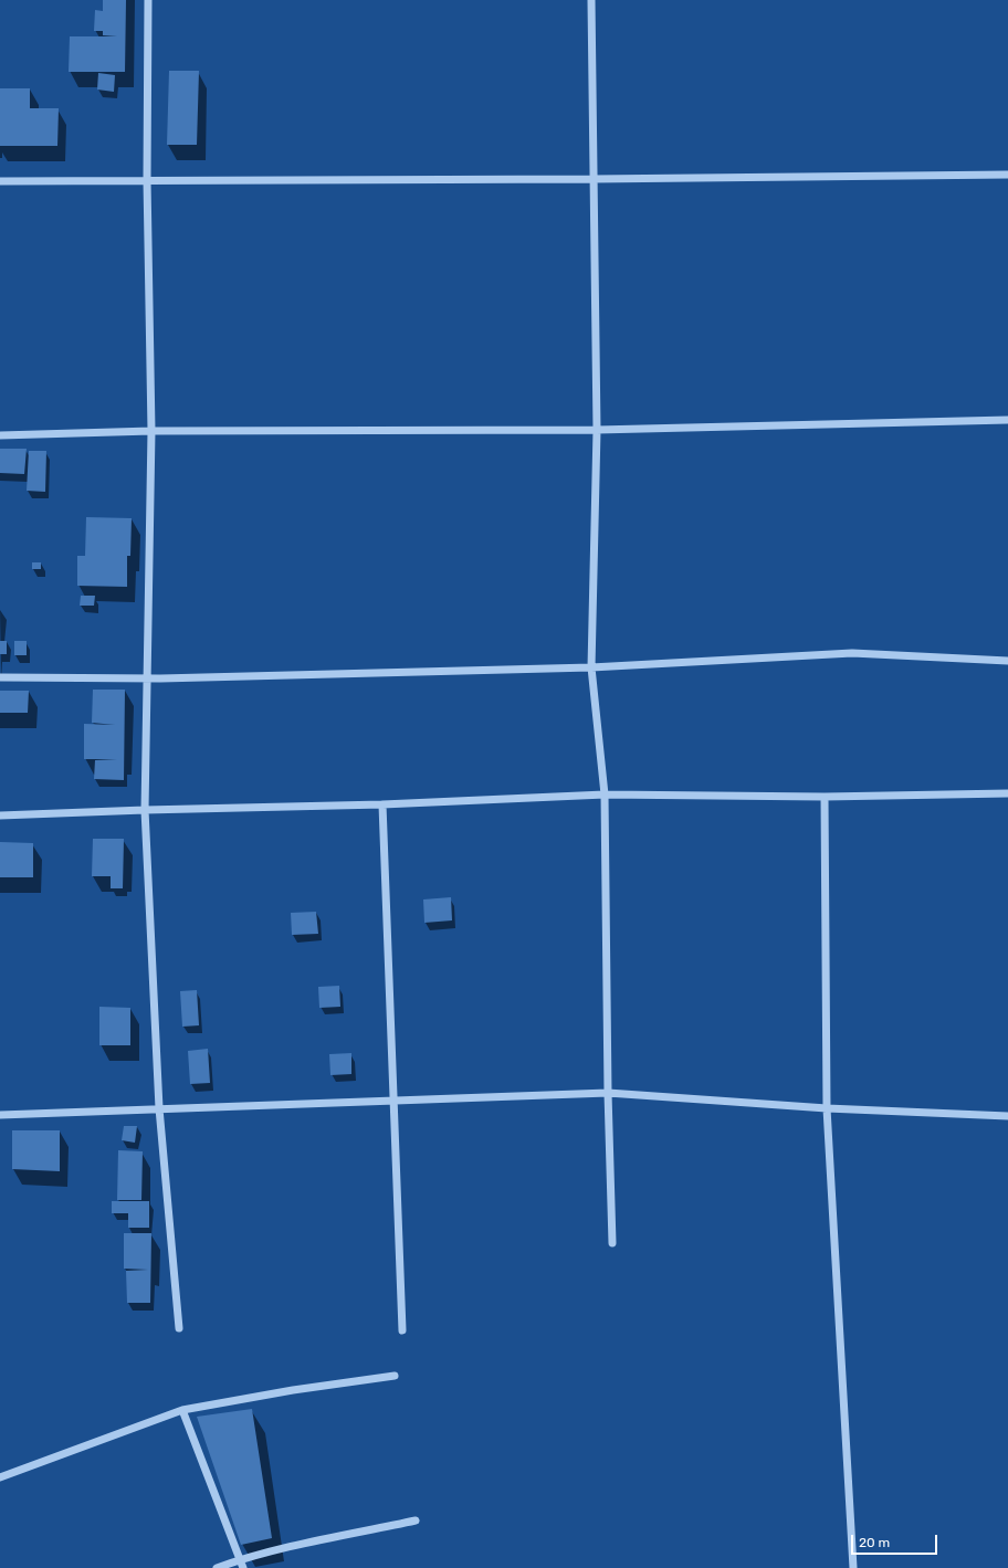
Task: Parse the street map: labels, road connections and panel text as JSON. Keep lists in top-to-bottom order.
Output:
{
  "scale_bar": "20 m"
}
